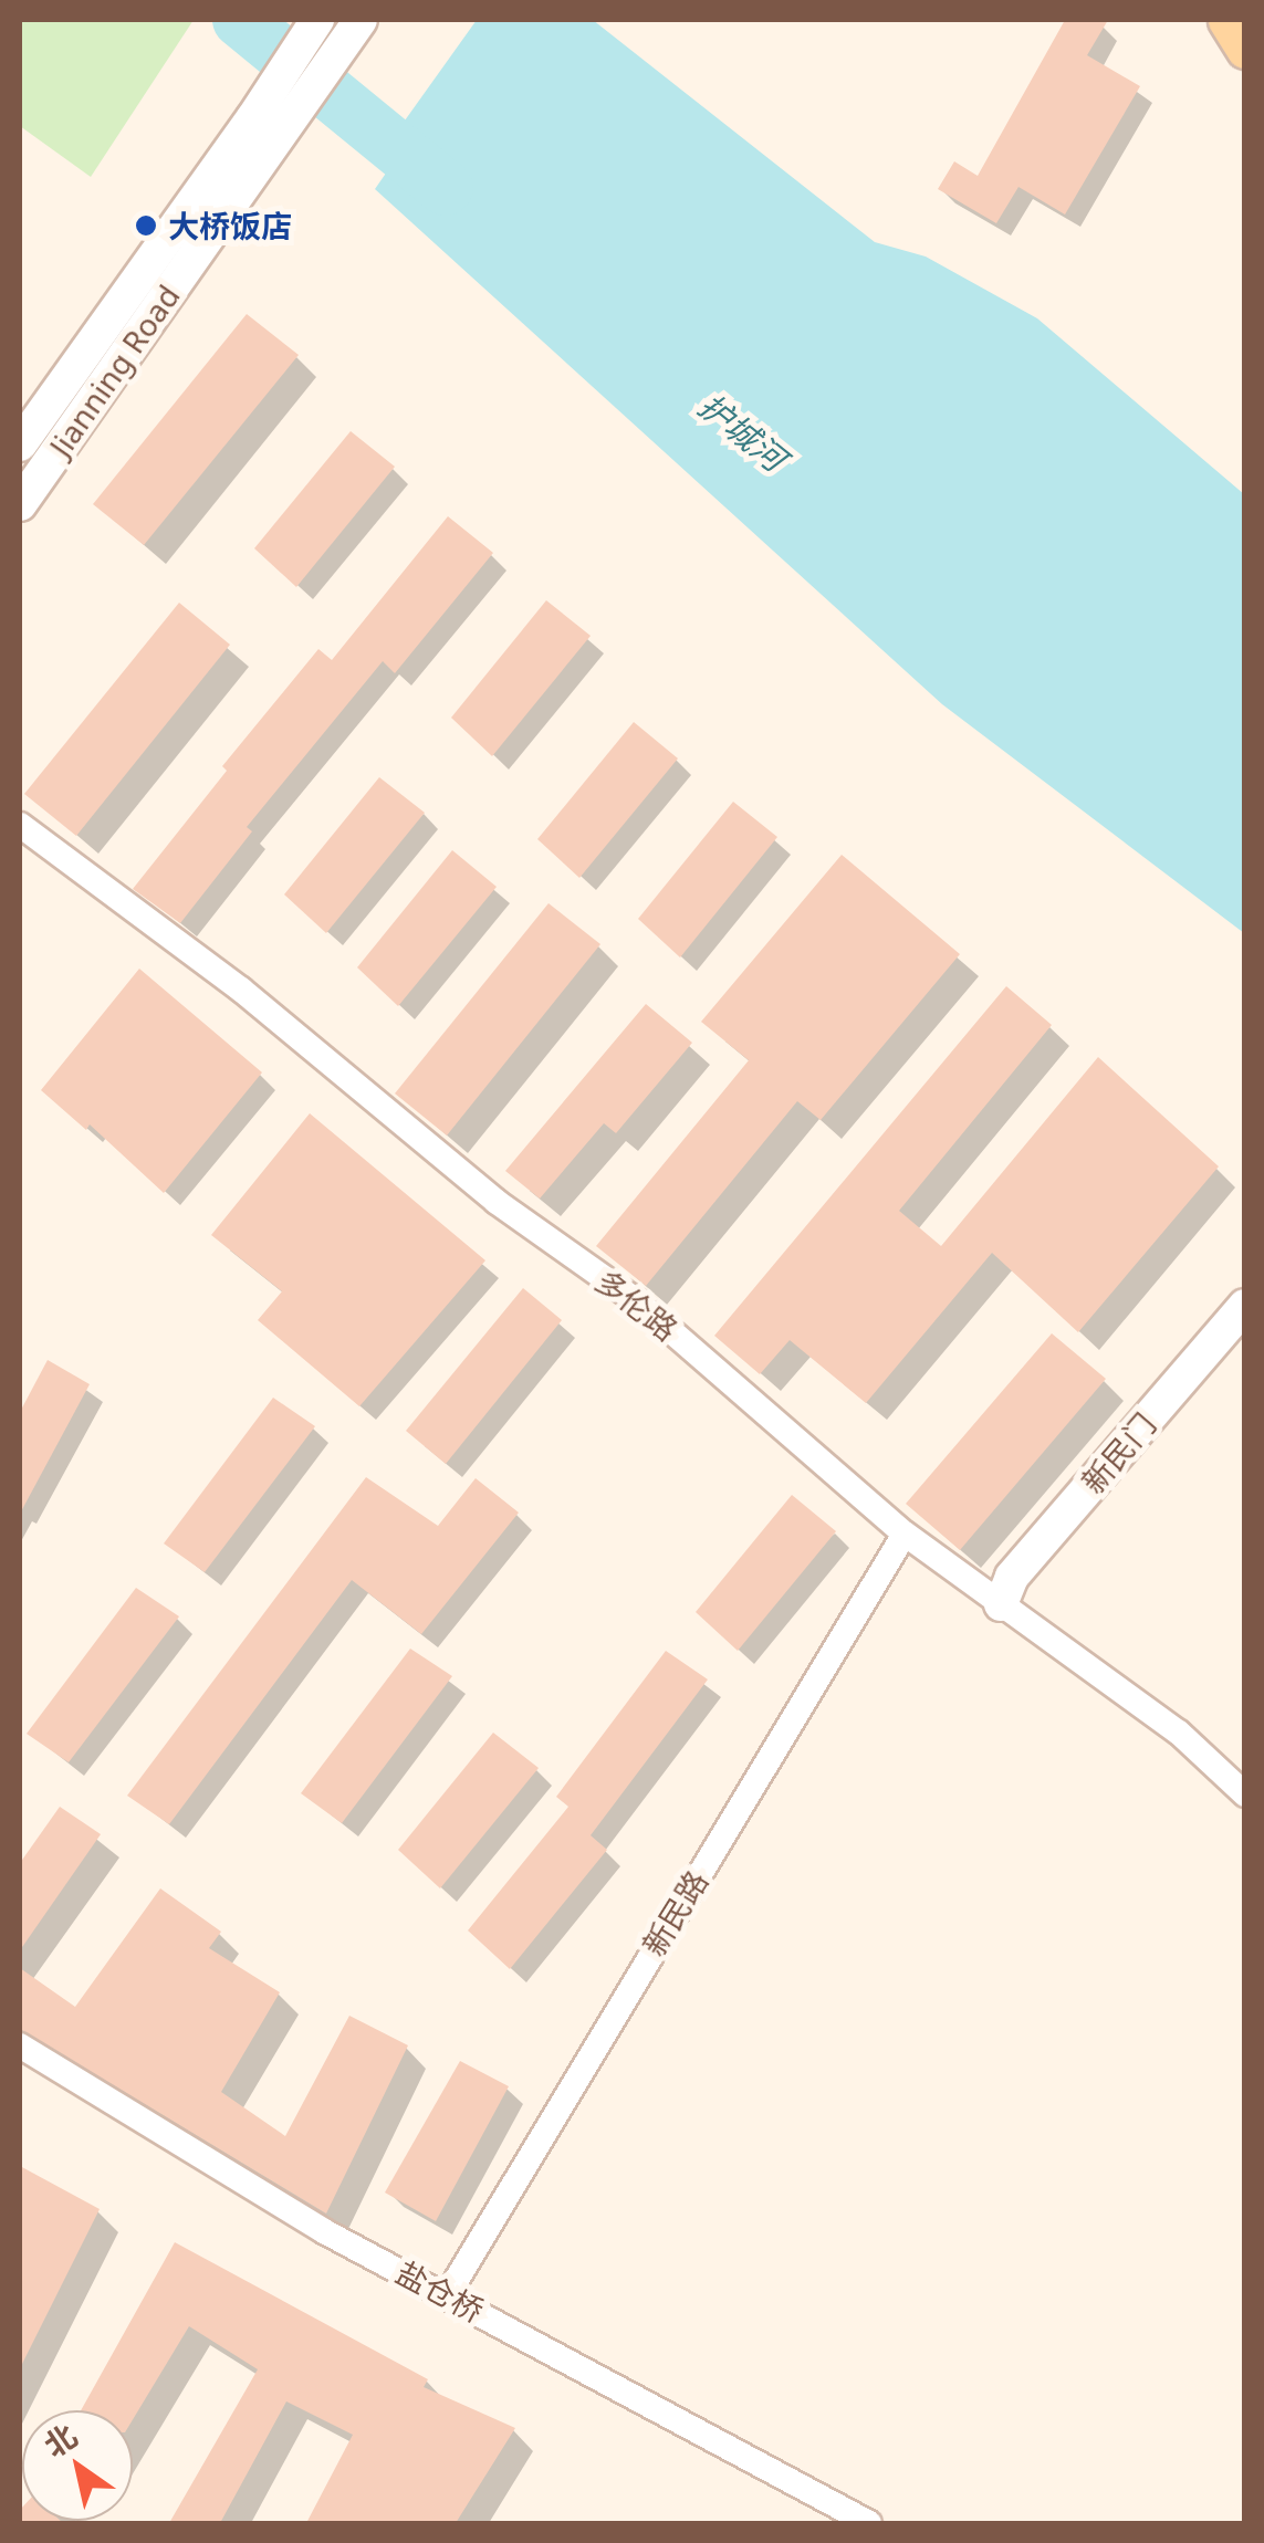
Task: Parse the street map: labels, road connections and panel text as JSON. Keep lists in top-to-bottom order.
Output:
{
  "streets": {
    "main road": ["Jianning Road", "新民门"],
    "street": ["多伦路", "新民路", "盐仓桥"]
  },
  "crossings": [
    ["多伦路", "新民门"],
    ["多伦路", "新民路"],
    ["新民路", "盐仓桥"]
  ],
  "water": ["护城河"],
  "places": ["大桥饭店"],
  "north": "top left"
}
